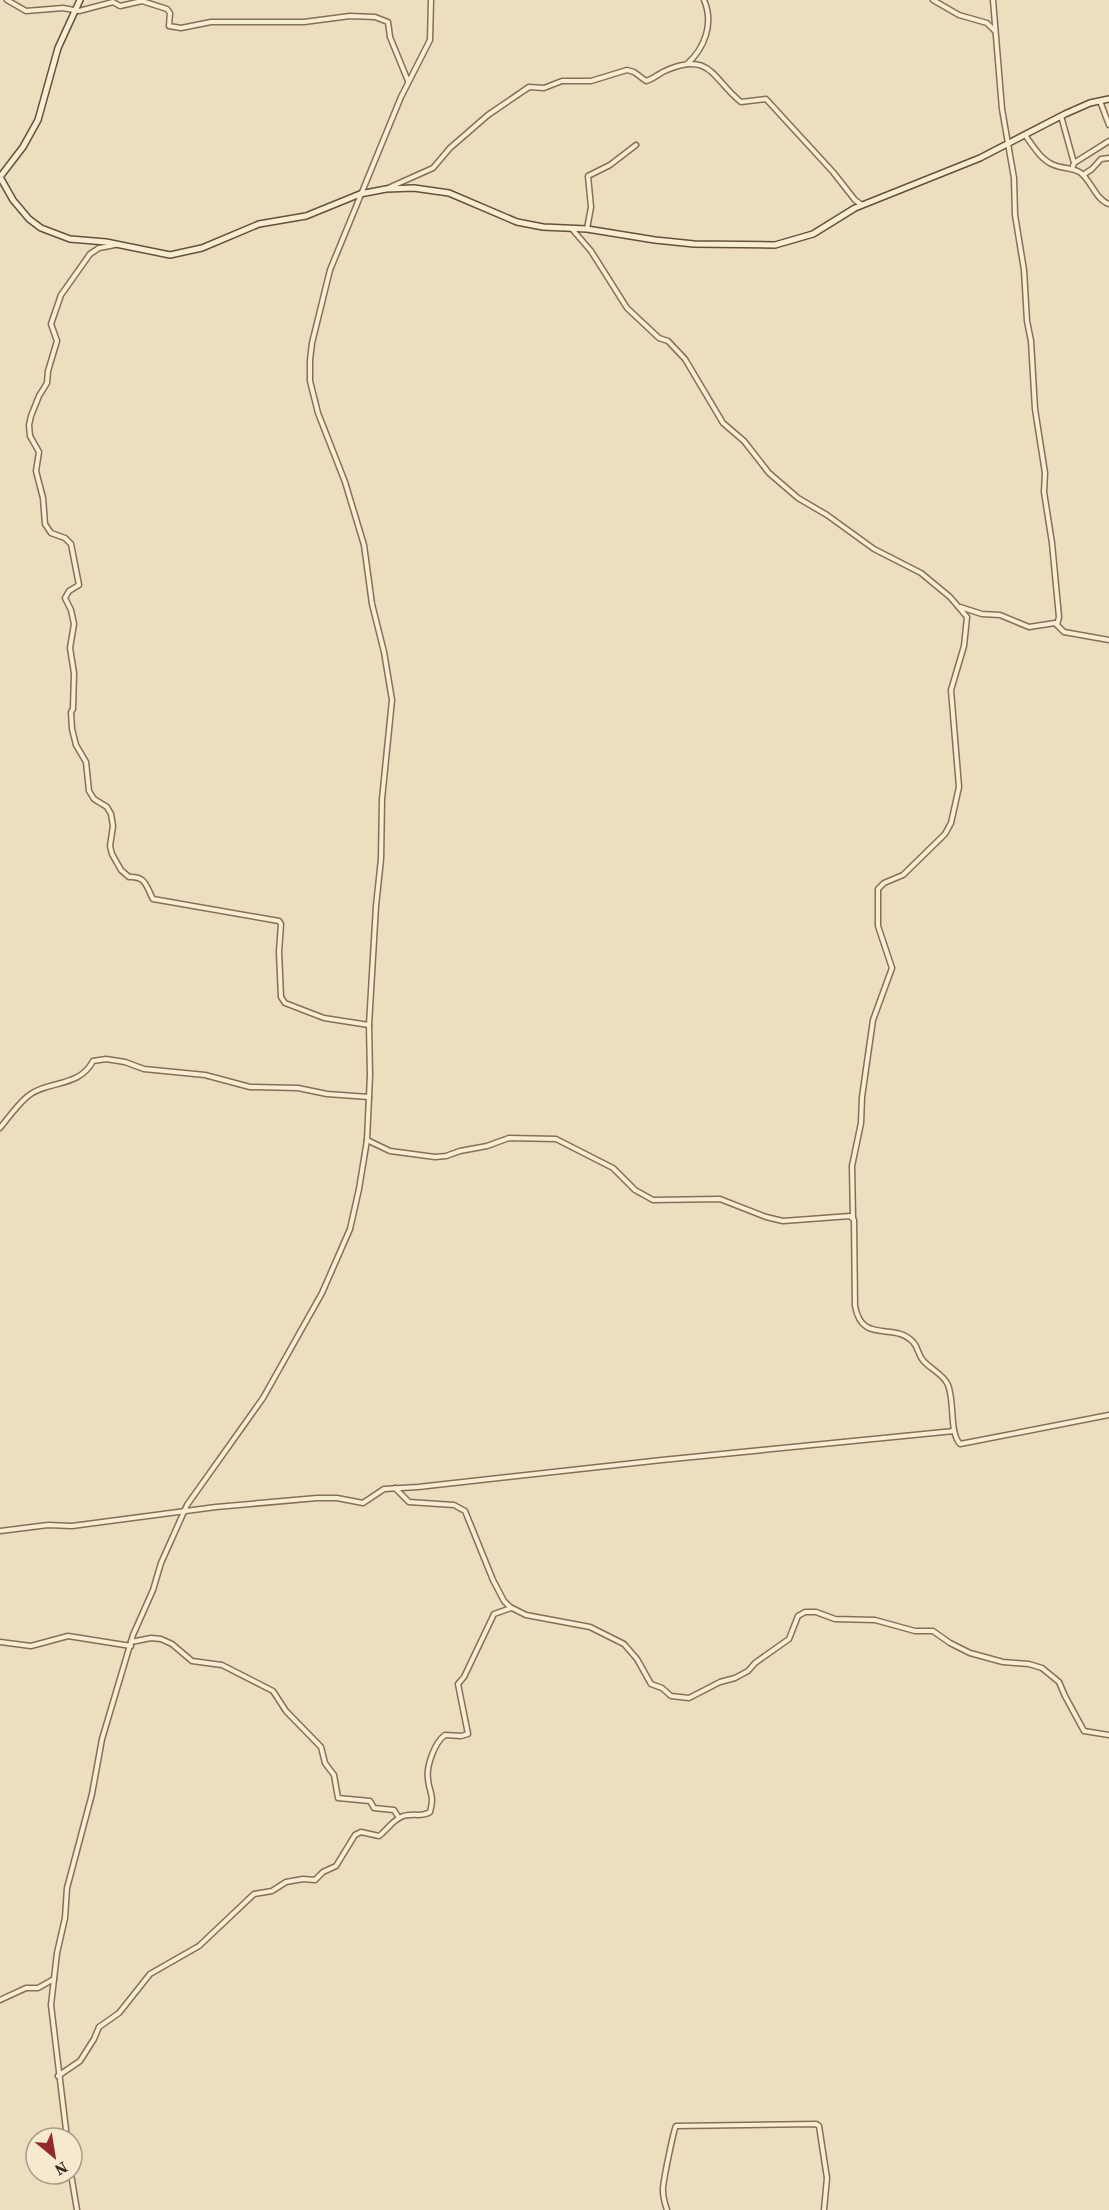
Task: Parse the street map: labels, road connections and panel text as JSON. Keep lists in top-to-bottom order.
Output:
{
  "north": "bottom right"
}
